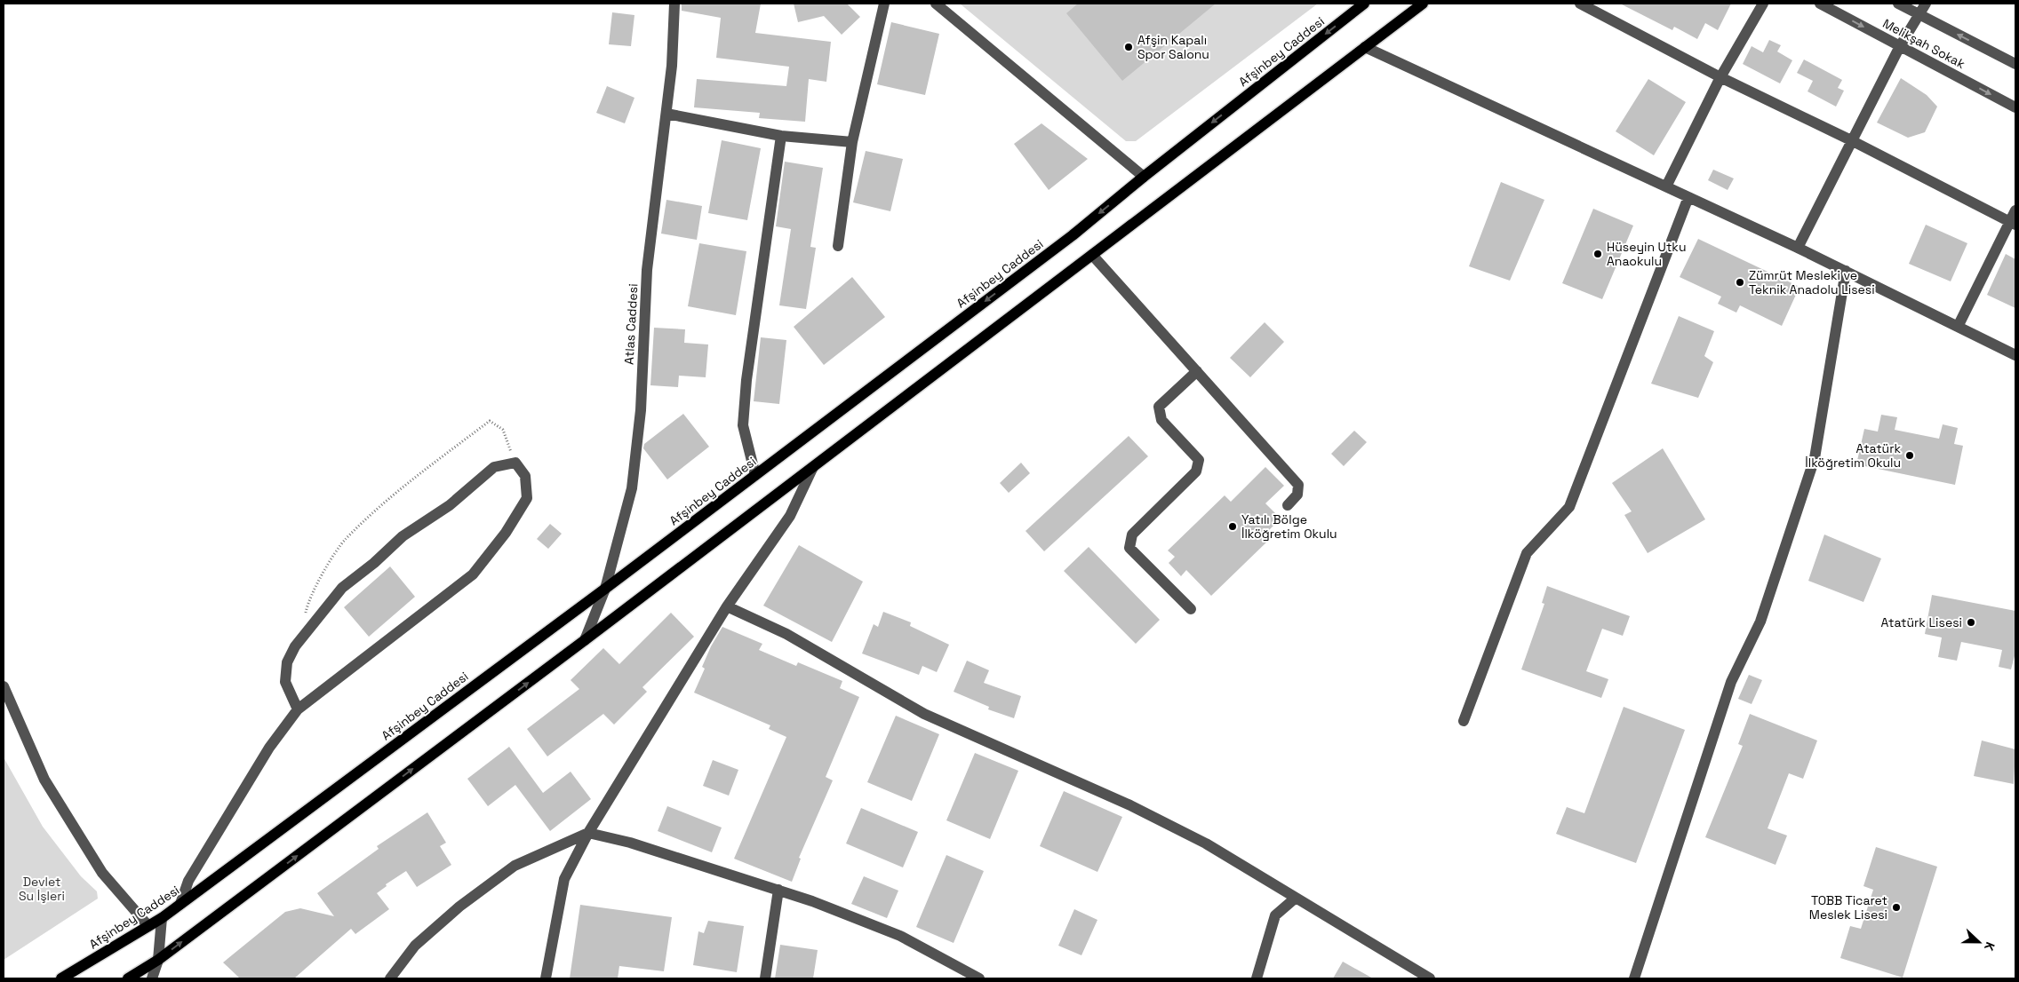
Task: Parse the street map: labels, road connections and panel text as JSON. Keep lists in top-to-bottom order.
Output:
{
  "streets": {
    "main road": ["Afşinbey Caddesi"],
    "street": ["Melikşah Sokak", "Atlas Caddesi"]
  },
  "crossings": [
    ["Afşinbey Caddesi", "Atlas Caddesi"]
  ],
  "parks": ["Devlet Su İşleri"],
  "places": [
    "Afşin Kapalı Spor Salonu",
    "Hüseyin Utku Anaokulu",
    "Zümrüt Mesleki ve Teknik Anadolu Lisesi",
    "Atatürk İlköğretim Okulu",
    "Yatılı Bölge İlköğretim Okulu",
    "Atatürk Lisesi",
    "TOBB Ticaret Meslek Lisesi"
  ],
  "north": "right"
}
